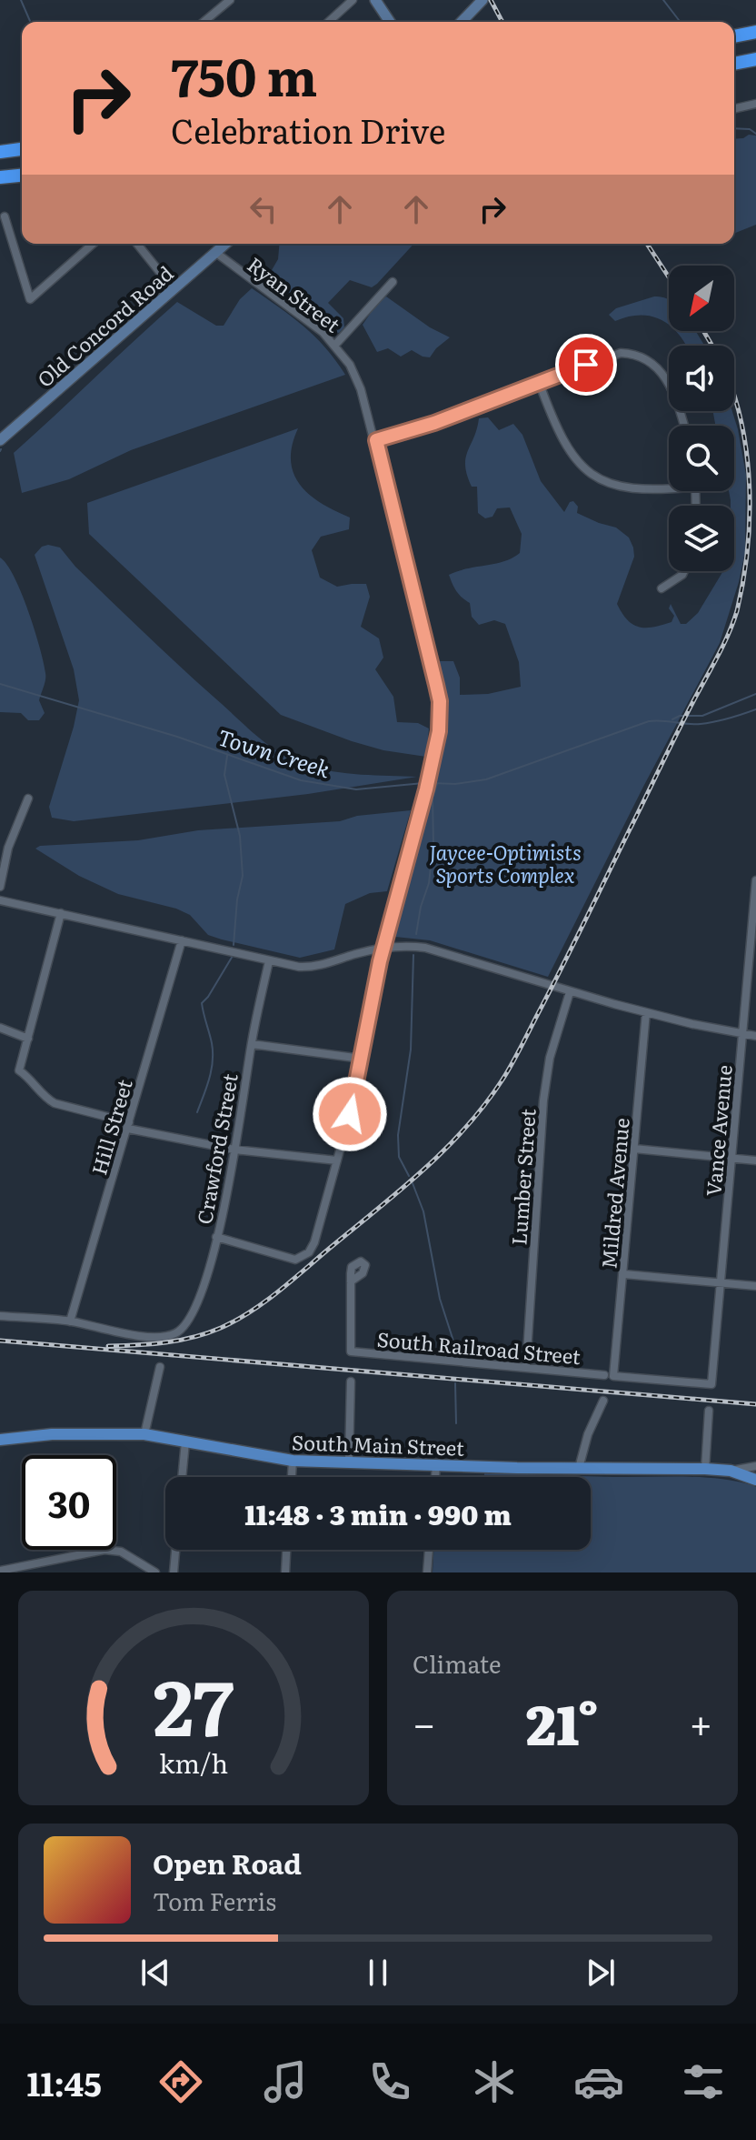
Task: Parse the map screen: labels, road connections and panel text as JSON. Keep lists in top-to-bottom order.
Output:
{
  "streets": {
    "main road": ["Old Concord Road", "South Main Street"],
    "street": [
      "Ryan Street",
      "Hill Street",
      "Vance Avenue",
      "Crawford Street",
      "Lumber Street",
      "Mildred Avenue",
      "South Railroad Street"
    ]
  },
  "crossings": [
    ["Ryan Street", "Old Concord Road"],
    ["Ryan Street", "Crawford Street"],
    ["Hill Street", "Crawford Street"],
    ["Vance Avenue", "Mildred Avenue"],
    ["Lumber Street", "South Railroad Street"]
  ],
  "water": ["Town Creek"],
  "parks": ["Jaycee-Optimists Sports Complex"],
  "north": "bottom left",
  "page": {
    "turn": ["750 m", "Celebration Drive"],
    "limit": "30",
    "trip": "11:48 · 3 min · 990 m",
    "tile": "Climate",
    "heat": ["−", "21°", "+"],
    "song": ["Open Road", "Tom Ferris"],
    "tabs": "11:45",
    "gauge": ["27", "km/h"]
  }
}
